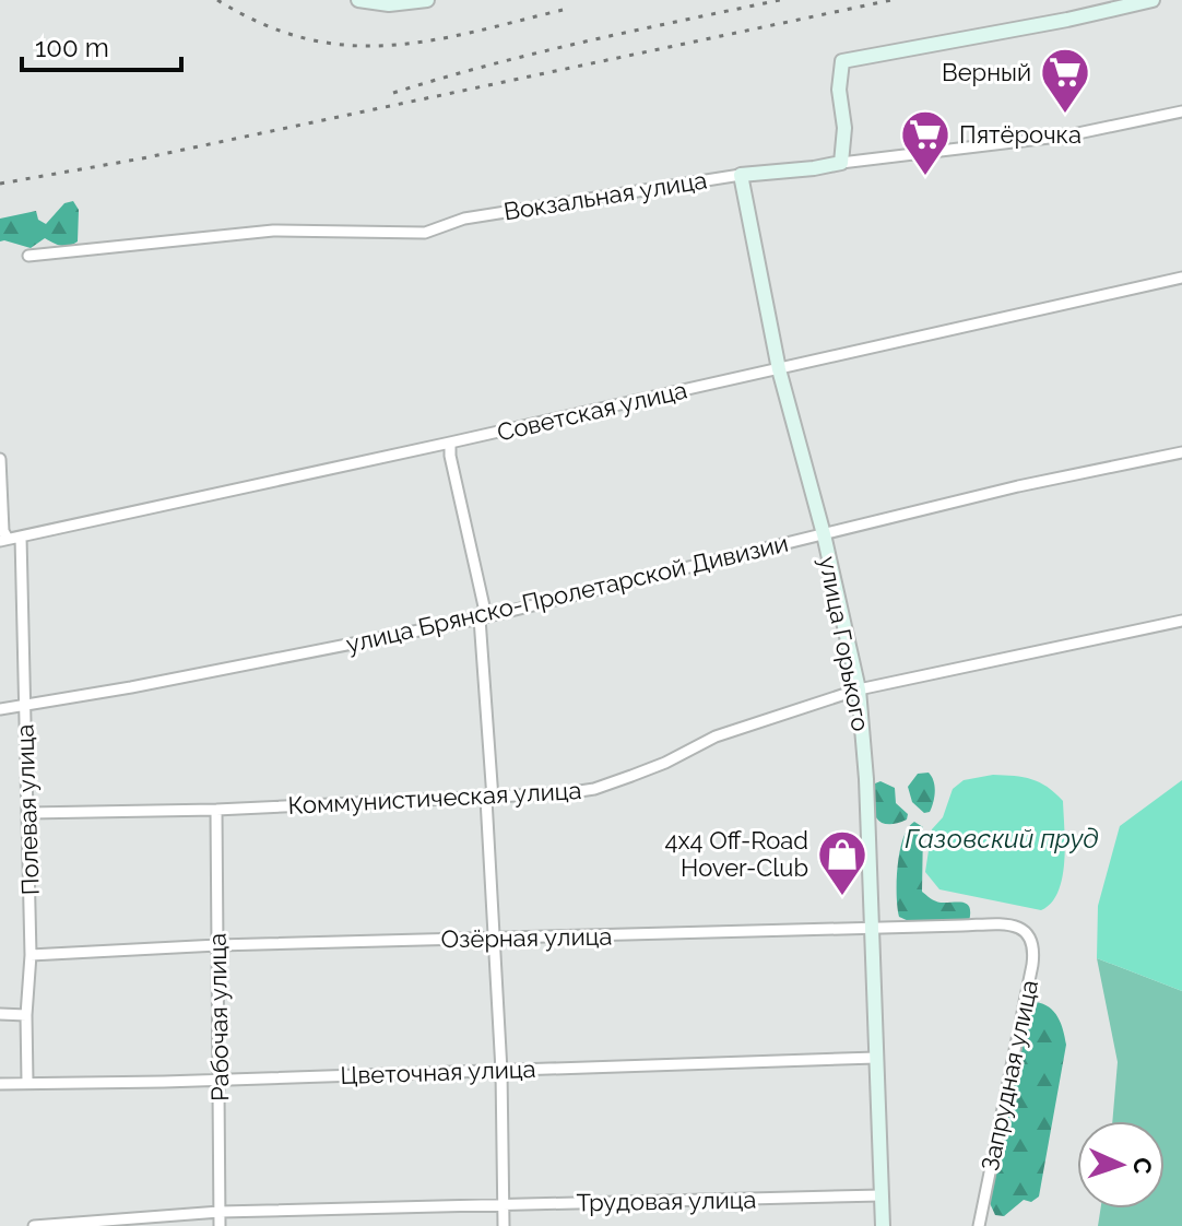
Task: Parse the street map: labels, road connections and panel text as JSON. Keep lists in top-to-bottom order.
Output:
{
  "streets": {
    "street": [
      "Вокзальная улица",
      "Советская улица",
      "улица Брянско-Пролетарской Дивизии",
      "улица Горького",
      "Коммунистическая улица",
      "Полевая улица",
      "Озёрная улица",
      "Рабочая улица",
      "Цветочная улица",
      "Запрудная улица",
      "Трудовая улица"
    ]
  },
  "crossings": [
    ["Вокзальная улица", "улица Горького"],
    ["Советская улица", "улица Горького"],
    ["Советская улица", "Полевая улица"],
    ["улица Брянско-Пролетарской Дивизии", "улица Горького"],
    ["улица Брянско-Пролетарской Дивизии", "Полевая улица"],
    ["улица Горького", "Коммунистическая улица"],
    ["улица Горького", "Озёрная улица"],
    ["улица Горького", "Цветочная улица"],
    ["улица Горького", "Трудовая улица"],
    ["Коммунистическая улица", "Полевая улица"],
    ["Коммунистическая улица", "Рабочая улица"],
    ["Полевая улица", "Озёрная улица"],
    ["Полевая улица", "Цветочная улица"],
    ["Озёрная улица", "Рабочая улица"],
    ["Озёрная улица", "Запрудная улица"],
    ["Рабочая улица", "Цветочная улица"],
    ["Рабочая улица", "Трудовая улица"]
  ],
  "water": ["Газовский пруд"],
  "places": {
    "supermarket": ["Верный", "Пятёрочка"],
    "shop": ["4x4 Off-Road Hover-Club"]
  },
  "scale_bar": "100 m",
  "north": "right"
}
